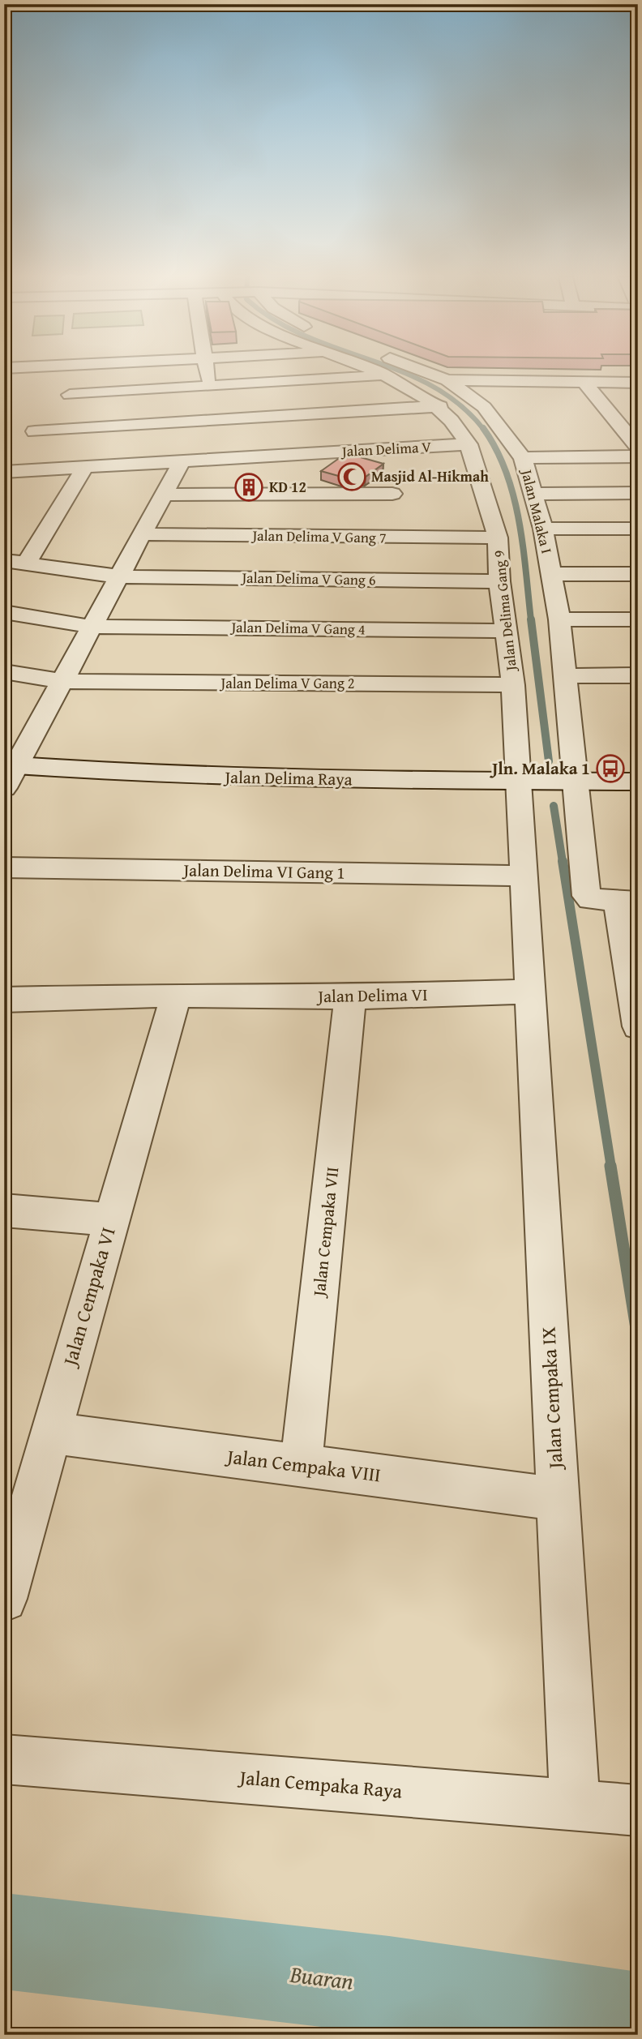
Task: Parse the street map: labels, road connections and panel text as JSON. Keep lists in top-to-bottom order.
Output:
{
  "streets": {
    "street": [
      "Jalan Delima V",
      "Jalan Malaka I",
      "Jalan Delima V Gang 7",
      "Jalan Delima V Gang 6",
      "Jalan Delima Gang 9",
      "Jalan Delima V Gang 4",
      "Jalan Delima V Gang 2",
      "Jalan Delima Raya",
      "Jalan Delima VI Gang 1",
      "Jalan Delima VI",
      "Jalan Cempaka VII",
      "Jalan Cempaka VI",
      "Jalan Cempaka IX",
      "Jalan Cempaka VIII",
      "Jalan Cempaka Raya"
    ]
  },
  "crossings": [
    ["Jalan Delima V", "Jalan Delima Gang 9"],
    ["Jalan Malaka I", "Jalan Delima Raya"],
    ["Jalan Delima V Gang 7", "Jalan Delima Gang 9"],
    ["Jalan Delima V Gang 6", "Jalan Delima Gang 9"],
    ["Jalan Delima Gang 9", "Jalan Delima V Gang 4"],
    ["Jalan Delima Gang 9", "Jalan Delima V Gang 2"],
    ["Jalan Delima Gang 9", "Jalan Delima Raya"],
    ["Jalan Delima VI", "Jalan Cempaka VII"],
    ["Jalan Delima VI", "Jalan Cempaka VI"],
    ["Jalan Delima VI", "Jalan Cempaka IX"],
    ["Jalan Cempaka VII", "Jalan Cempaka VIII"],
    ["Jalan Cempaka VI", "Jalan Cempaka VIII"],
    ["Jalan Cempaka IX", "Jalan Cempaka VIII"],
    ["Jalan Cempaka IX", "Jalan Cempaka Raya"]
  ],
  "water": ["Buaran"],
  "places": {
    "mosque": ["Masjid Al-Hikmah"],
    "building": ["KD 12"],
    "bus stop": ["Jln. Malaka 1"]
  }
}
